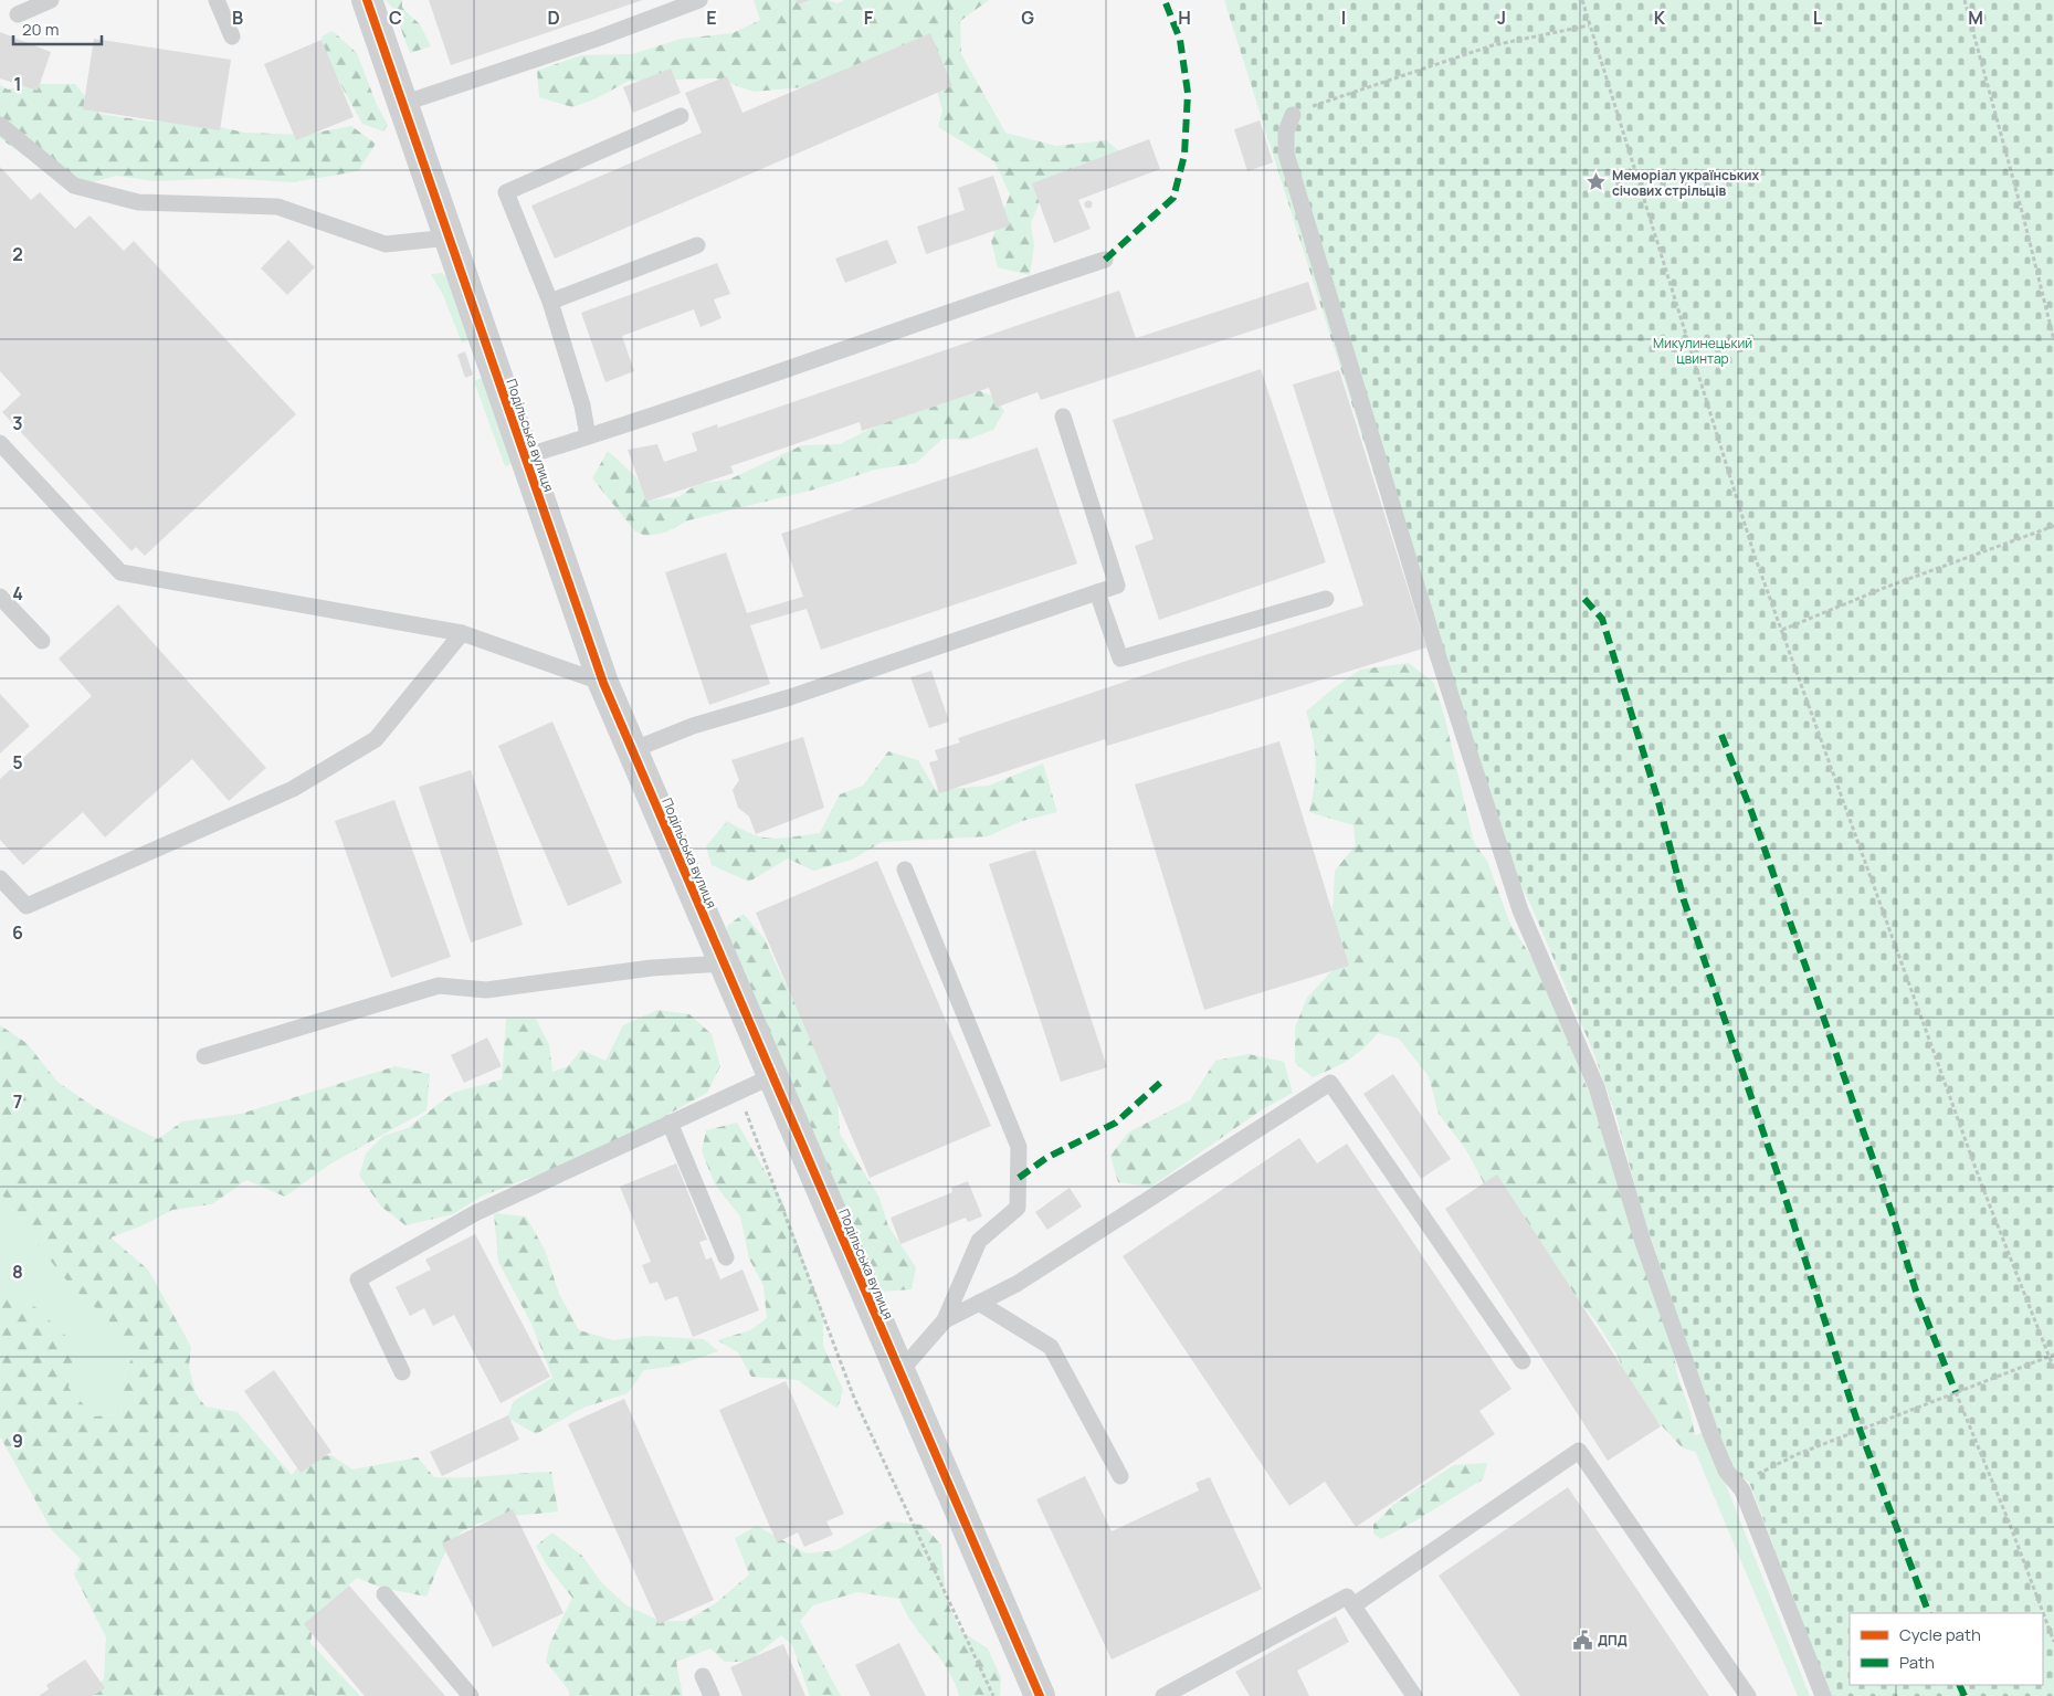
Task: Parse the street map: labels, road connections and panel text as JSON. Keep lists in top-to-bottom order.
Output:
{
  "streets": {
    "street": ["Подільська вулиця"]
  },
  "parks": ["Микулинецький цвинтар"],
  "places": {
    "place": ["Меморіал українських січових стрільців"],
    "public building": ["ДПД"]
  },
  "legend": ["Cycle path", "Path"],
  "scale_bar": "20 m",
  "grid": {
    "columns": [
      "B",
      "C",
      "D",
      "E",
      "F",
      "G",
      "H",
      "I",
      "J",
      "K",
      "L",
      "M"
    ],
    "rows": [
      "1",
      "2",
      "3",
      "4",
      "5",
      "6",
      "7",
      "8",
      "9"
    ]
  }
}
